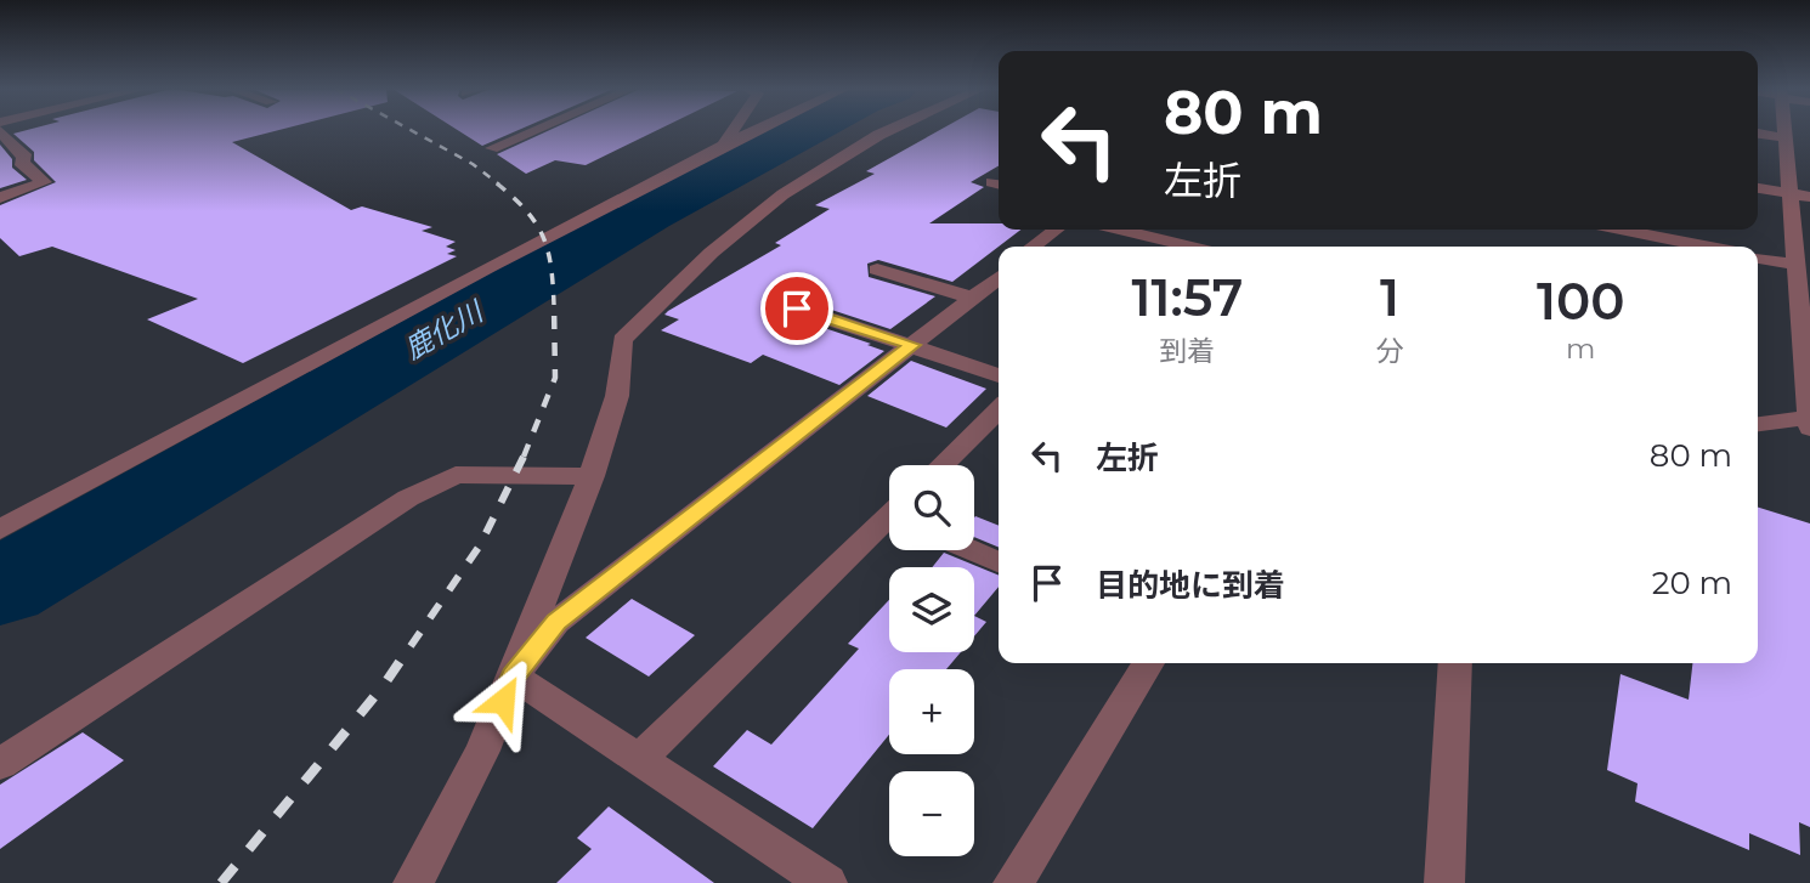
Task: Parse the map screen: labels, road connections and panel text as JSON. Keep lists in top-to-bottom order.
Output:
{
  "water": ["鹿化川"],
  "page": {
    "turn": ["80 m", "左折"],
    "eta": [
      "11:57",
      "到着",
      "1",
      "分",
      "100",
      "m"
    ],
    "list": [
      {
        "name": "左折",
        "value": "80 m"
      },
      {
        "name": "目的地に到着",
        "value": "20 m"
      }
    ],
    "map_buttons": ["+", "−"]
  }
}
